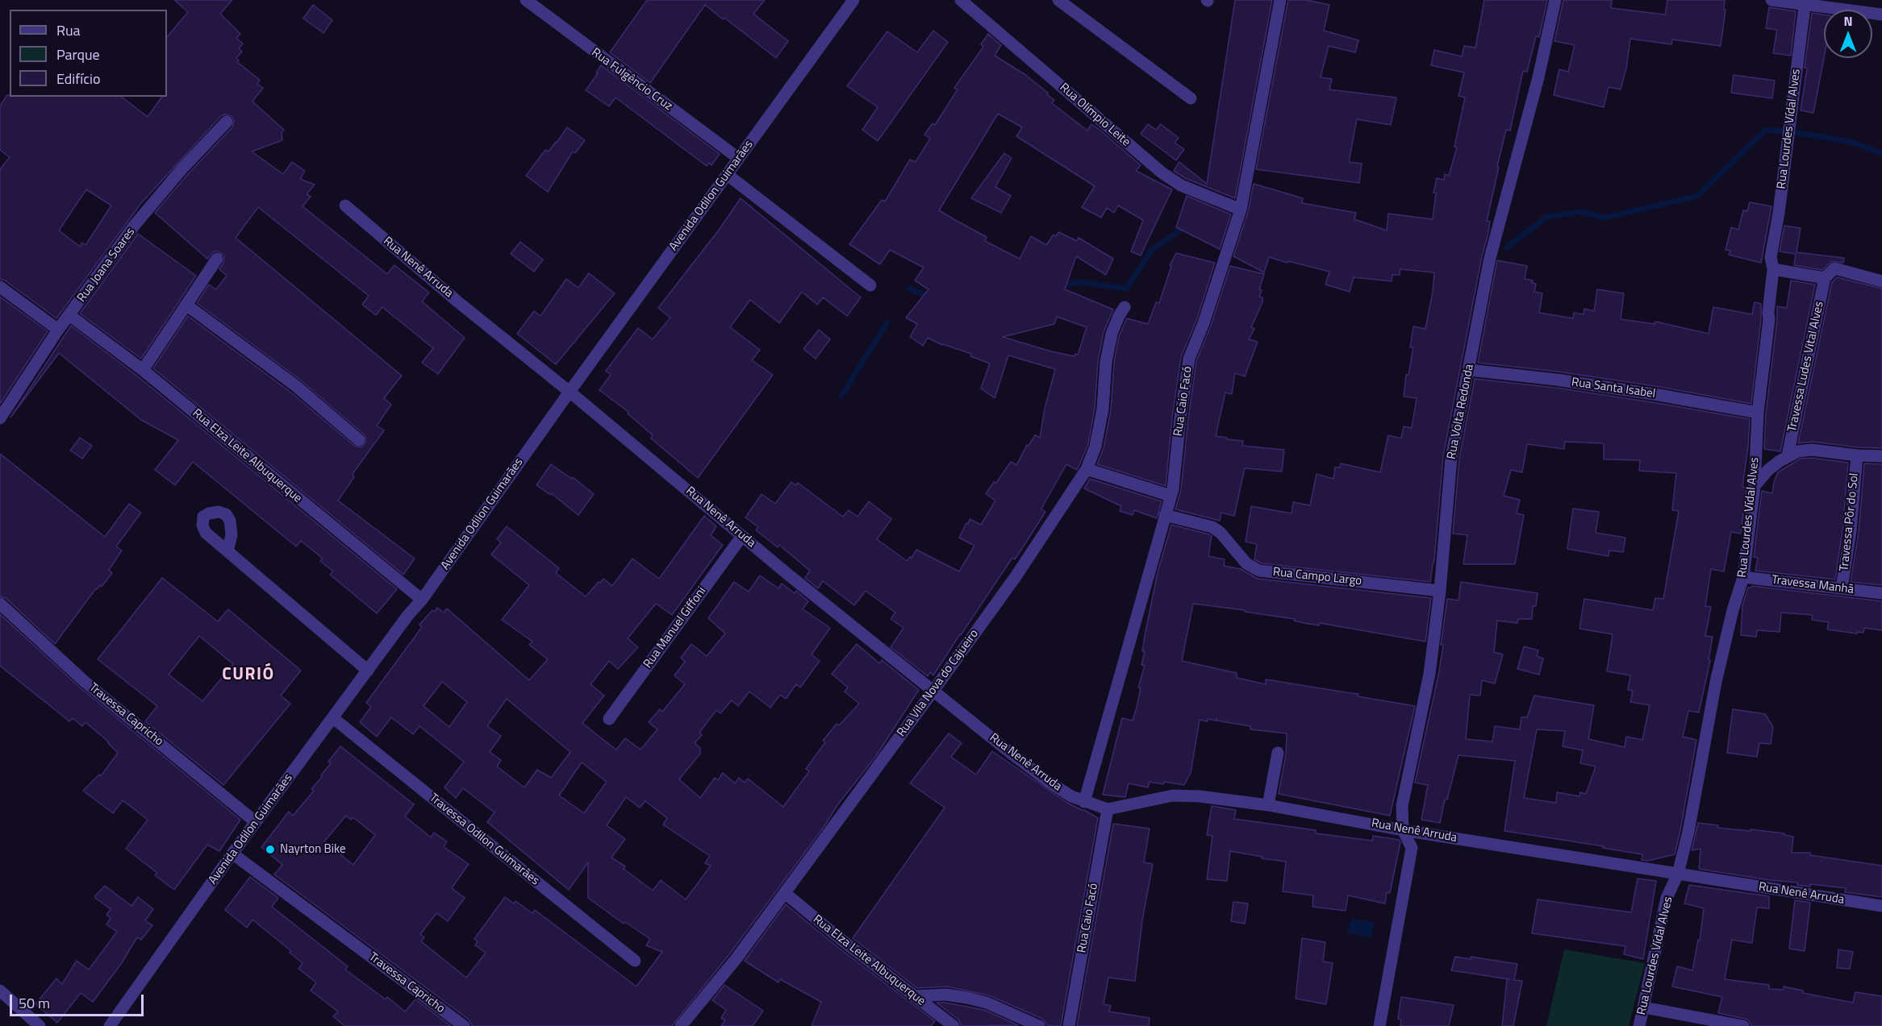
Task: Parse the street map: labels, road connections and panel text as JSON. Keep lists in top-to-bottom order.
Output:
{
  "streets": {
    "street": [
      "Rua Fulgêncio Cruz",
      "Rua Olímpio Leite",
      "Rua Lourdes Vídal Alves",
      "Avenida Odilon Guimarães",
      "Rua Joana Soares",
      "Rua Nenê Arruda",
      "Travessa Ludes Vital Alves",
      "Rua Santa Isabel",
      "Rua Caio Facó",
      "Rua Volta Redonda",
      "Rua Elza Leite Albuquerque",
      "Travessa Pôr do Sol",
      "Rua Campo Largo",
      "Travessa Manhã",
      "Rua Manuel Giffoni",
      "Rua Vila Nova do Cajueiro",
      "Travessa Capricho",
      "Travessa Odilon Guimarães"
    ]
  },
  "crossings": [
    ["Rua Fulgêncio Cruz", "Avenida Odilon Guimarães"],
    ["Rua Olímpio Leite", "Rua Caio Facó"],
    ["Rua Lourdes Vídal Alves", "Rua Nenê Arruda"],
    ["Rua Lourdes Vídal Alves", "Rua Santa Isabel"],
    ["Rua Lourdes Vídal Alves", "Travessa Manhã"],
    ["Avenida Odilon Guimarães", "Rua Nenê Arruda"],
    ["Avenida Odilon Guimarães", "Rua Elza Leite Albuquerque"],
    ["Avenida Odilon Guimarães", "Travessa Capricho"],
    ["Avenida Odilon Guimarães", "Travessa Odilon Guimarães"],
    ["Rua Joana Soares", "Rua Elza Leite Albuquerque"],
    ["Rua Nenê Arruda", "Rua Caio Facó"],
    ["Rua Nenê Arruda", "Rua Volta Redonda"],
    ["Rua Nenê Arruda", "Rua Manuel Giffoni"],
    ["Rua Nenê Arruda", "Rua Vila Nova do Cajueiro"],
    ["Rua Santa Isabel", "Rua Volta Redonda"],
    ["Rua Caio Facó", "Rua Campo Largo"],
    ["Rua Volta Redonda", "Rua Campo Largo"],
    ["Rua Elza Leite Albuquerque", "Rua Vila Nova do Cajueiro"],
    ["Travessa Pôr do Sol", "Travessa Manhã"]
  ],
  "districts": ["CURIÓ"],
  "places": ["Nayrton Bike"],
  "legend": ["Rua", "Parque", "Edifício"],
  "scale_bar": "50 m",
  "north": "top"
}
